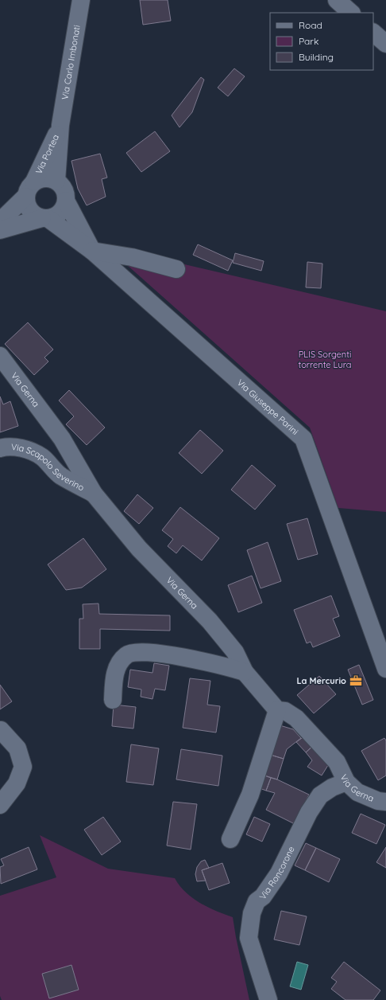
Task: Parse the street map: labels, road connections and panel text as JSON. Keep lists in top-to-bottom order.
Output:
{
  "streets": {
    "street": [
      "Via Carlo Imbonati",
      "Via Portea",
      "Via Gerna",
      "Via Giuseppe Parini",
      "Via Scapolo Severino",
      "Via Roncorone"
    ]
  },
  "crossings": [
    ["Via Carlo Imbonati", "Via Portea"],
    ["Via Portea", "Via Giuseppe Parini"],
    ["Via Gerna", "Via Scapolo Severino"],
    ["Via Gerna", "Via Roncorone"]
  ],
  "parks": ["PLIS Sorgenti torrente Lura"],
  "places": {
    "office": ["La Mercurio"]
  },
  "legend": ["Road", "Park", "Building"]
}
